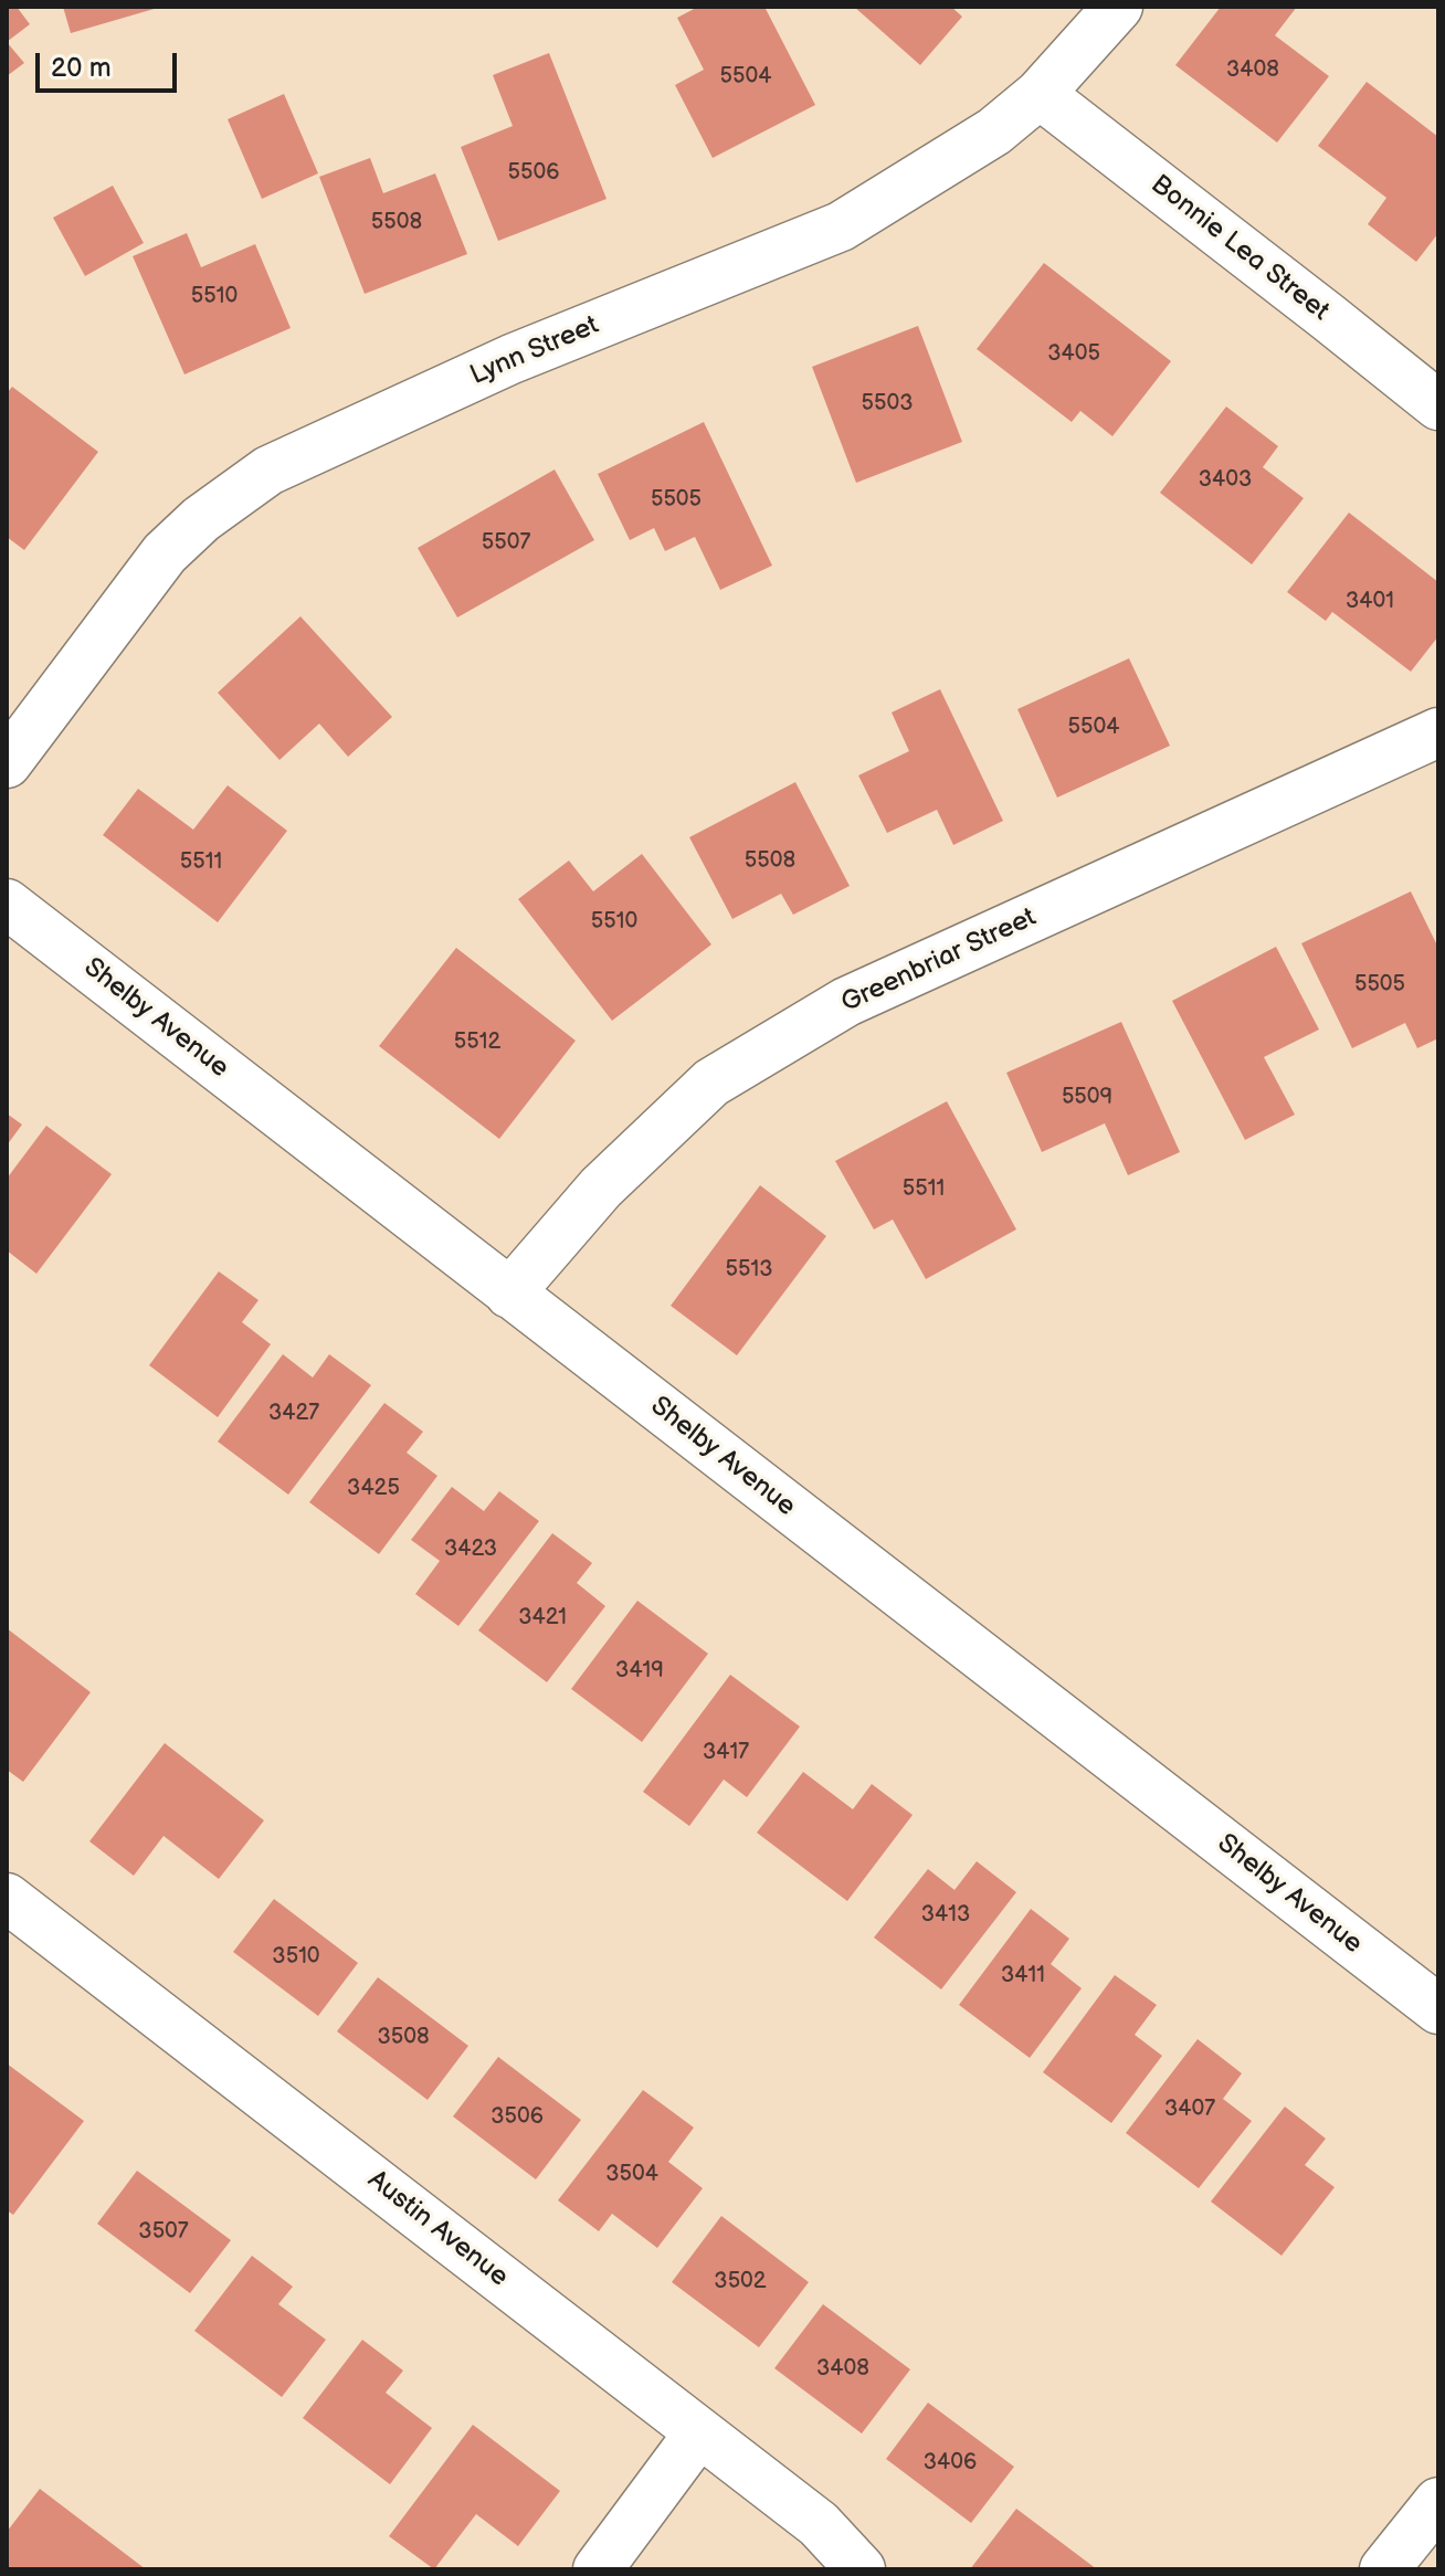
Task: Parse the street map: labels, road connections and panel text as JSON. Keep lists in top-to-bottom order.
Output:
{
  "streets": {
    "street": [
      "Bonnie Lea Street",
      "Lynn Street",
      "Greenbriar Street",
      "Shelby Avenue",
      "Austin Avenue"
    ]
  },
  "crossings": [
    ["Bonnie Lea Street", "Lynn Street"],
    ["Greenbriar Street", "Shelby Avenue"]
  ],
  "house_numbers": [
    "3408",
    "5504",
    "5506",
    "5508",
    "5510",
    "3405",
    "5503",
    "3403",
    "5505",
    "5507",
    "3401",
    "5504",
    "5508",
    "5511",
    "5510",
    "5505",
    "5512",
    "5509",
    "5511",
    "5513",
    "3427",
    "3425",
    "3423",
    "3421",
    "3419",
    "3417",
    "3413",
    "3510",
    "3411",
    "3508",
    "3407",
    "3506",
    "3504",
    "3507",
    "3502",
    "3408",
    "3406"
  ],
  "scale_bar": "20 m"
}
